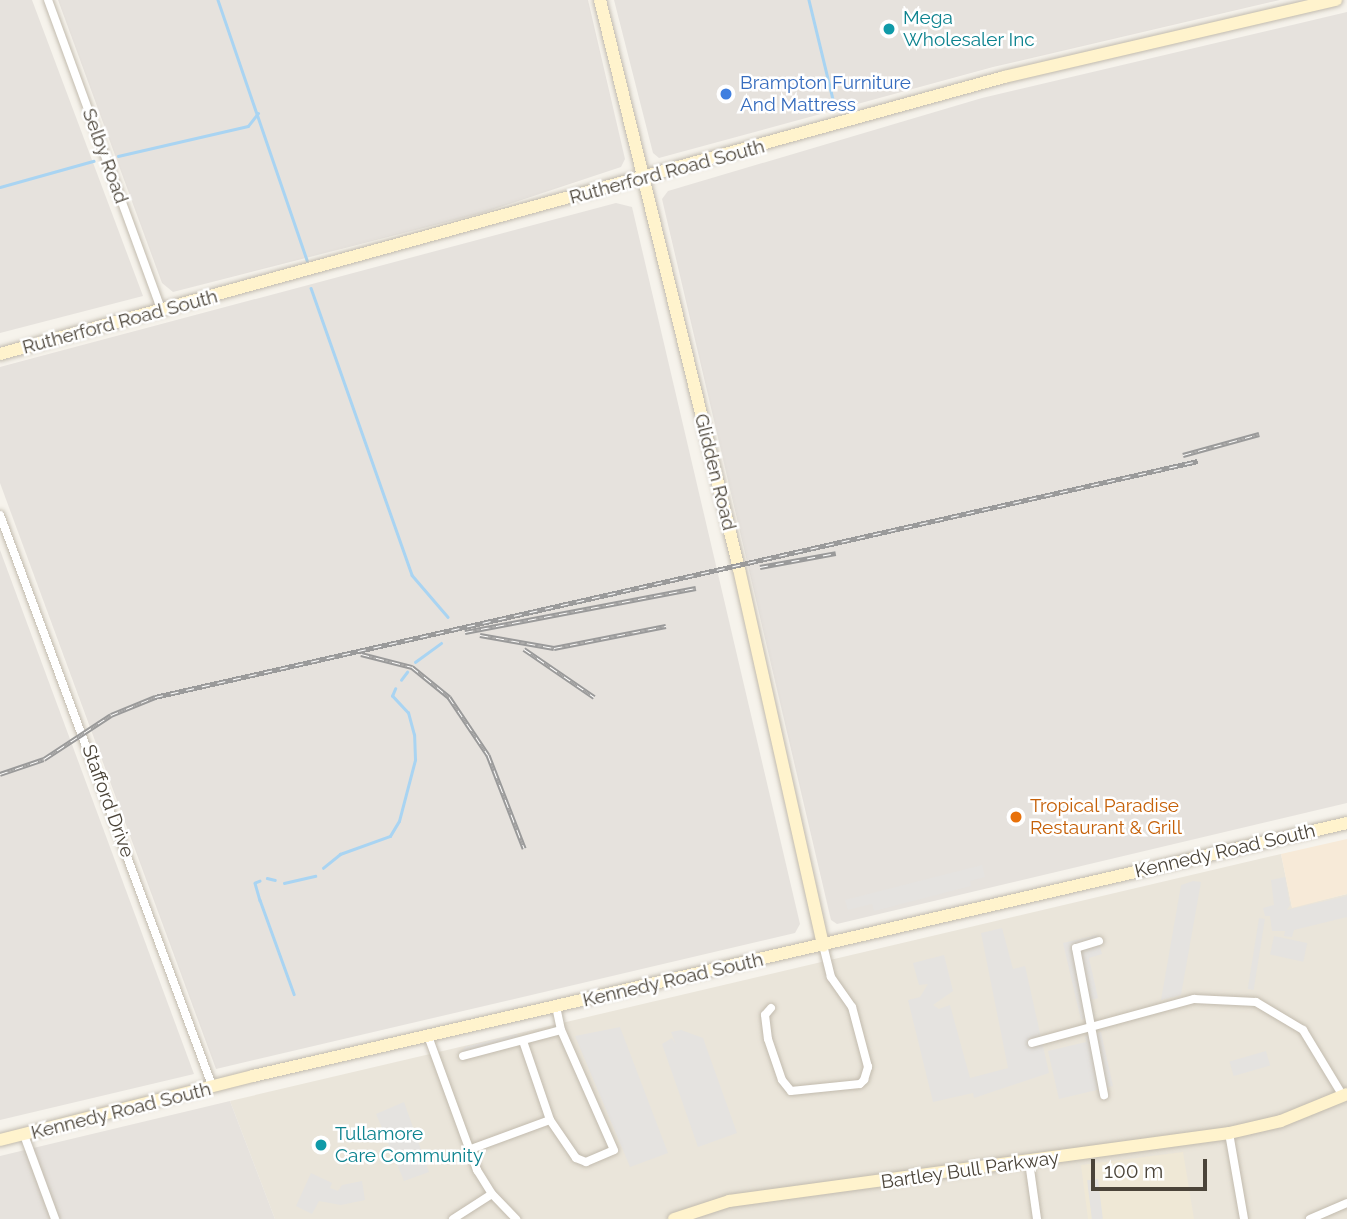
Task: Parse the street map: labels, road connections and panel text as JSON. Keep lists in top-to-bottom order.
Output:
{
  "streets": {
    "street": [
      "Selby Road",
      "Rutherford Road South",
      "Glidden Road",
      "Stafford Drive",
      "Kennedy Road South",
      "Bartley Bull Parkway"
    ]
  },
  "crossings": [
    ["Selby Road", "Rutherford Road South"],
    ["Rutherford Road South", "Glidden Road"],
    ["Glidden Road", "Kennedy Road South"],
    ["Stafford Drive", "Kennedy Road South"]
  ],
  "places": [
    "Mega Wholesaler Inc",
    "Brampton Furniture And Mattress",
    "Tropical Paradise Restaurant & Grill",
    "Tullamore Care Community"
  ],
  "scale_bar": "100 m"
}
